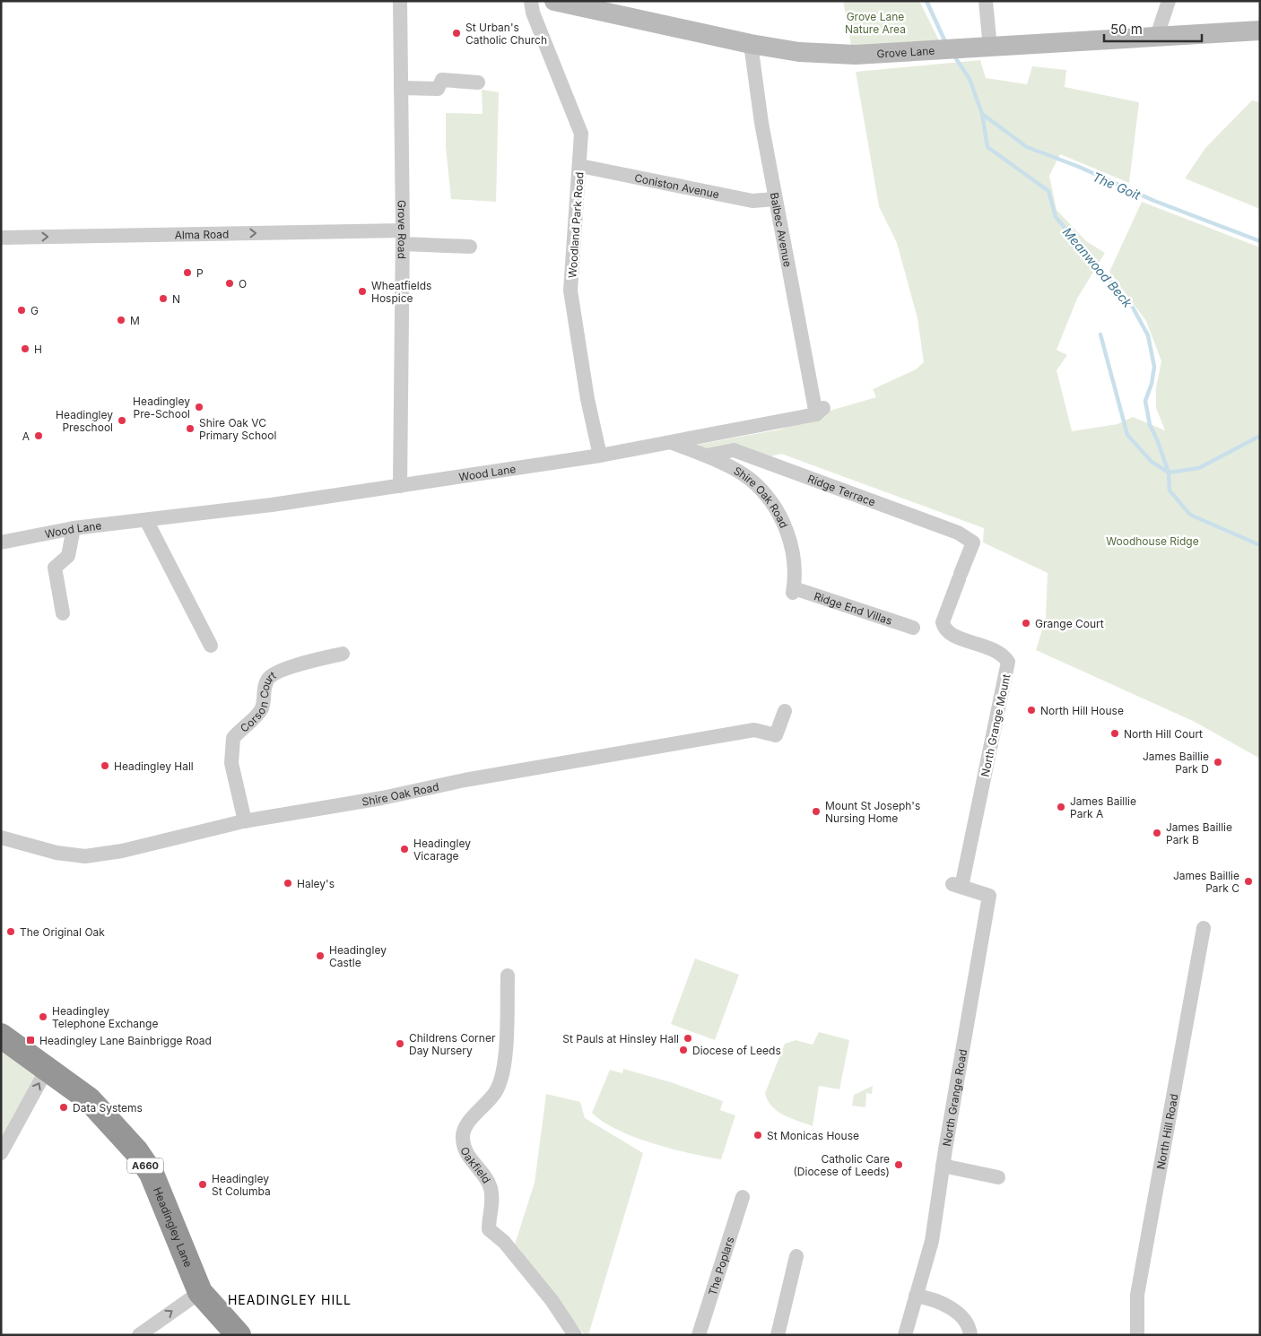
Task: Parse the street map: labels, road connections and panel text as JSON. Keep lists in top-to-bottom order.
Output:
{
  "streets": {
    "highway": ["A660", "Headingley Lane"],
    "main road": ["Grove Lane"],
    "street": [
      "Coniston Avenue",
      "Woodland Park Road",
      "Balbec Avenue",
      "Grove Road",
      "Alma Road",
      "Wood Lane",
      "Ridge Terrace",
      "Shire Oak Road",
      "Ridge End Villas",
      "Corson Court",
      "North Grange Mount",
      "North Grange Road",
      "North Hill Road",
      "Oakfield",
      "The Poplars"
    ]
  },
  "crossings": [
    ["Grove Lane", "Balbec Avenue"],
    ["Coniston Avenue", "Woodland Park Road"],
    ["Coniston Avenue", "Balbec Avenue"],
    ["Woodland Park Road", "Wood Lane"],
    ["Balbec Avenue", "Wood Lane"],
    ["Grove Road", "Alma Road"],
    ["Grove Road", "Wood Lane"],
    ["Wood Lane", "Shire Oak Road"],
    ["Ridge Terrace", "Shire Oak Road"],
    ["Ridge Terrace", "North Grange Mount"],
    ["Shire Oak Road", "Ridge End Villas"],
    ["Shire Oak Road", "Corson Court"],
    ["North Grange Mount", "North Grange Road"]
  ],
  "one_way": ["Alma Road"],
  "districts": ["HEADINGLEY HILL"],
  "water": ["The Goit", "Meanwood Beck"],
  "parks": ["Grove Lane Nature Area", "Woodhouse Ridge"],
  "places": {
    "other": [
      "St Urban's Catholic Church",
      "P",
      "O",
      "Wheatfields Hospice",
      "N",
      "G",
      "M",
      "H",
      "Headingley Pre-School",
      "Headingley Preschool",
      "Shire Oak VC Primary School",
      "A",
      "Grange Court",
      "North Hill House",
      "North Hill Court",
      "James Baillie Park D",
      "Headingley Hall",
      "James Baillie Park A",
      "Mount St Joseph's Nursing Home",
      "James Baillie Park B",
      "Headingley Vicarage",
      "James Baillie Park C",
      "Haley's",
      "The Original Oak",
      "Headingley Castle",
      "Headingley Telephone Exchange",
      "St Pauls at Hinsley Hall",
      "Childrens Corner Day Nursery",
      "Diocese of Leeds",
      "Data Systems",
      "St Monicas House",
      "Catholic Care (Diocese of Leeds)",
      "Headingley St Columba"
    ],
    "transit": ["Headingley Lane Bainbrigge Road"]
  },
  "scale_bar": "50 m"
}
